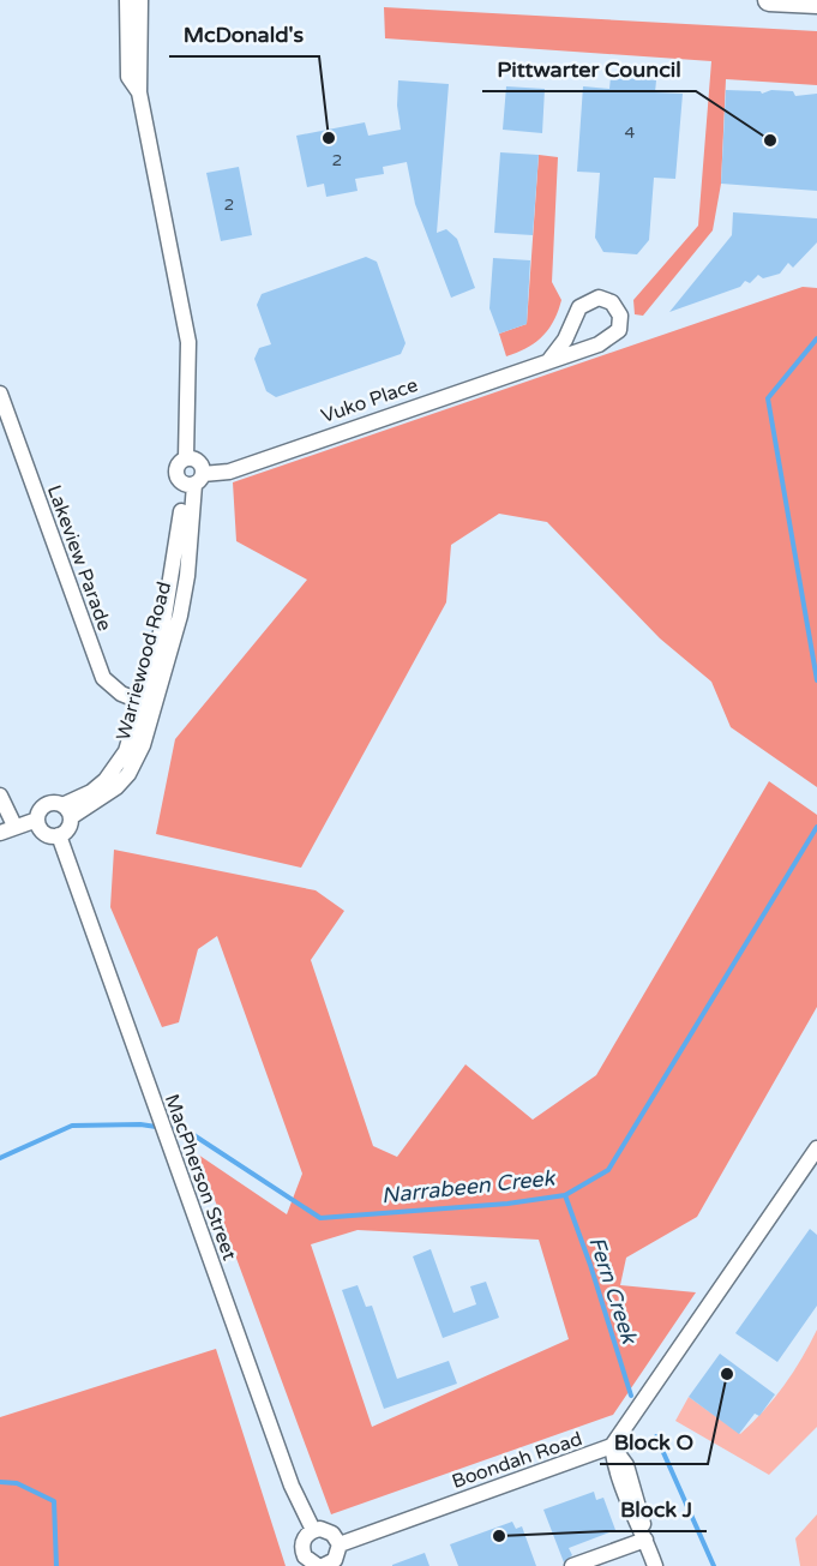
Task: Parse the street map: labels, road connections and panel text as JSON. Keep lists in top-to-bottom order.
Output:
{
  "streets": {
    "street": [
      "Vuko Place",
      "Lakeview Parade",
      "Warriewood Road",
      "MacPherson Street",
      "Boondah Road"
    ]
  },
  "crossings": [
    ["Vuko Place", "Warriewood Road"],
    ["Lakeview Parade", "Warriewood Road"],
    ["Warriewood Road", "MacPherson Street"],
    ["MacPherson Street", "Boondah Road"]
  ],
  "water": ["Narrabeen Creek", "Fern Creek"],
  "places": [
    "McDonald's",
    "Pittwarter Council",
    "Block O",
    "Block J"
  ],
  "house_numbers": ["4", "2", "2"]
}
